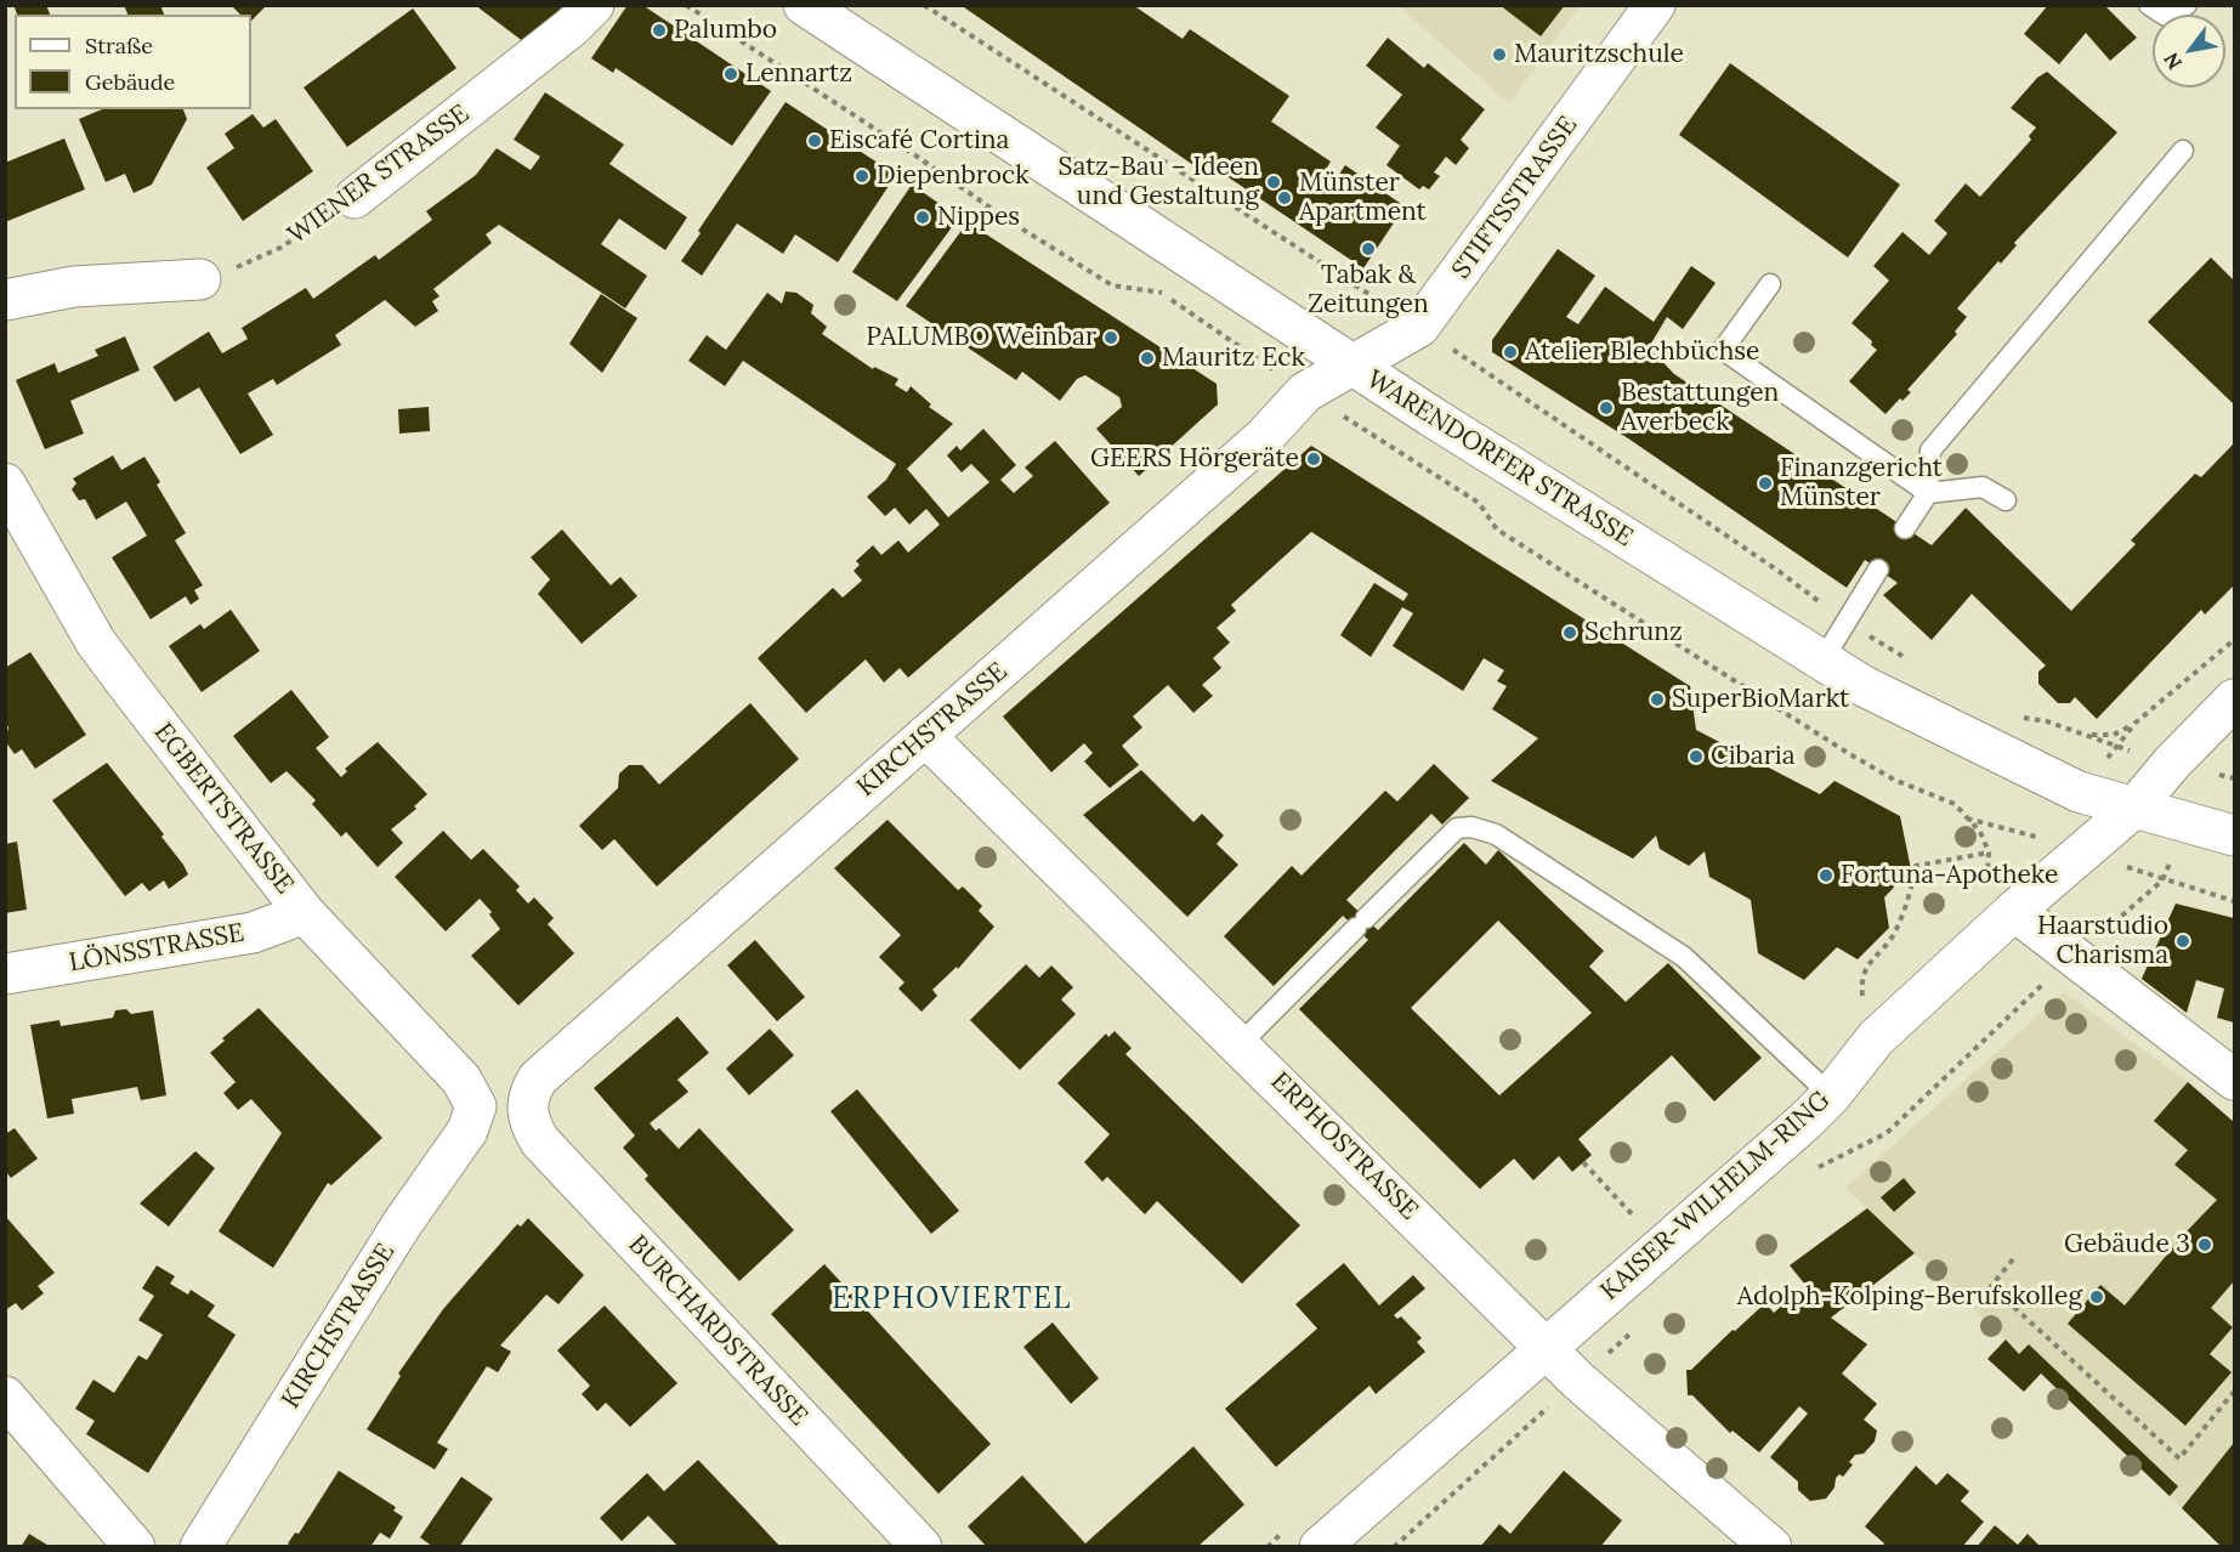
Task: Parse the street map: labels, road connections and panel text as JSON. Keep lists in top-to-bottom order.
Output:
{
  "streets": {
    "street": [
      "WIENER STRASSE",
      "STIFTSSTRASSE",
      "WARENDORFER STRASSE",
      "KIRCHSTRASSE",
      "EGBERTSTRASSE",
      "LÖNSSTRASSE",
      "ERPHOSTRASSE",
      "KAISER-WILHELM-RING",
      "BURCHARDSTRASSE"
    ]
  },
  "crossings": [
    ["STIFTSSTRASSE", "WARENDORFER STRASSE"],
    ["STIFTSSTRASSE", "KIRCHSTRASSE"],
    ["WARENDORFER STRASSE", "KIRCHSTRASSE"],
    ["WARENDORFER STRASSE", "KAISER-WILHELM-RING"],
    ["KIRCHSTRASSE", "EGBERTSTRASSE"],
    ["KIRCHSTRASSE", "ERPHOSTRASSE"],
    ["KIRCHSTRASSE", "BURCHARDSTRASSE"],
    ["EGBERTSTRASSE", "LÖNSSTRASSE"],
    ["ERPHOSTRASSE", "KAISER-WILHELM-RING"]
  ],
  "districts": ["ERPHOVIERTEL"],
  "places": [
    "Palumbo",
    "Mauritzschule",
    "Lennartz",
    "Eiscafé Cortina",
    "Diepenbrock",
    "Satz-Bau – Ideen und Gestaltung",
    "Münster Apartment",
    "Nippes",
    "Tabak & Zeitungen",
    "PALUMBO Weinbar",
    "Atelier Blechbüchse",
    "Mauritz Eck",
    "Bestattungen Averbeck",
    "GEERS Hörgeräte",
    "Finanzgericht Münster",
    "Schrunz",
    "SuperBioMarkt",
    "Cibaria",
    "Fortuna-Apotheke",
    "Haarstudio Charisma",
    "Gebäude 3",
    "Adolph-Kolping-Berufskolleg"
  ],
  "legend": ["Straße", "Gebäude"],
  "north": "bottom left"
}
